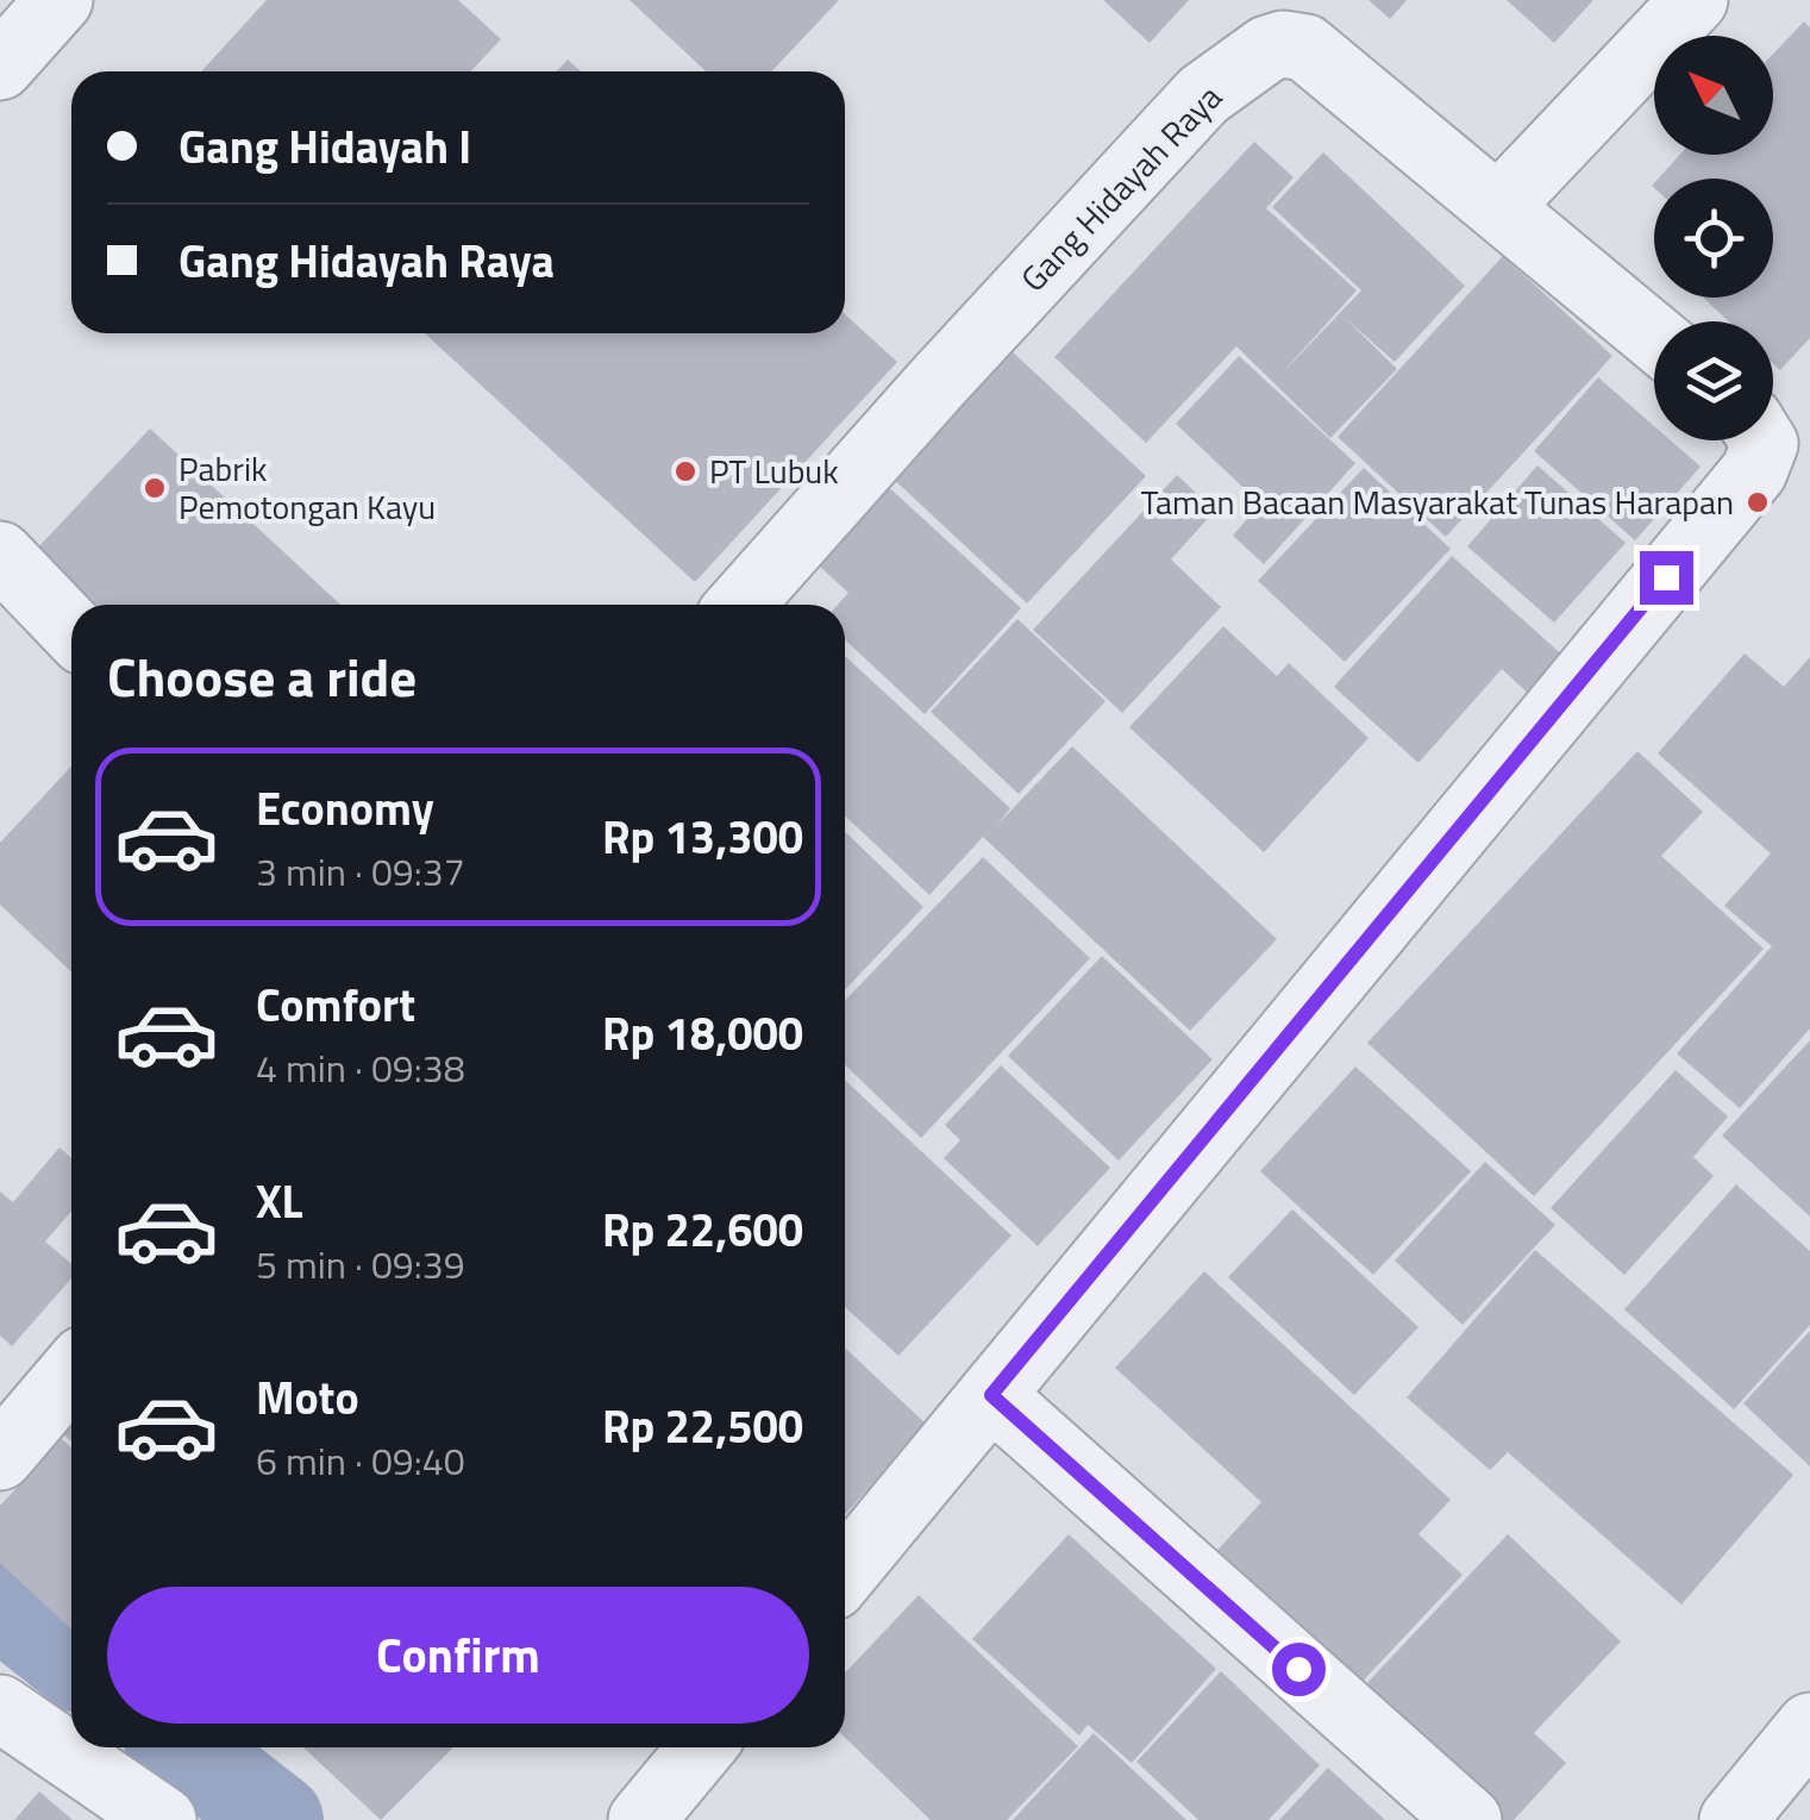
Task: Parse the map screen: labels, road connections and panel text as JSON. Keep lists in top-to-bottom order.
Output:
{
  "streets": {
    "street": ["Gang Hidayah Raya"]
  },
  "places": ["PT Lubuk", "Pabrik Pemotongan Kayu", "Taman Bacaan Masyarakat Tunas Harapan"],
  "north": "top left",
  "page": {
    "banner": ["Gang Hidayah I", "Gang Hidayah Raya"],
    "heading": "Choose a ride",
    "list": [
      {
        "name": "Economy",
        "note": "3 min · 09:37",
        "value": "Rp 13,300"
      },
      {
        "name": "Comfort",
        "note": "4 min · 09:38",
        "value": "Rp 18,000"
      },
      {
        "name": "XL",
        "note": "5 min · 09:39",
        "value": "Rp 22,600"
      },
      {
        "name": "Moto",
        "note": "6 min · 09:40",
        "value": "Rp 22,500"
      }
    ],
    "buttons": "Confirm"
  }
}
